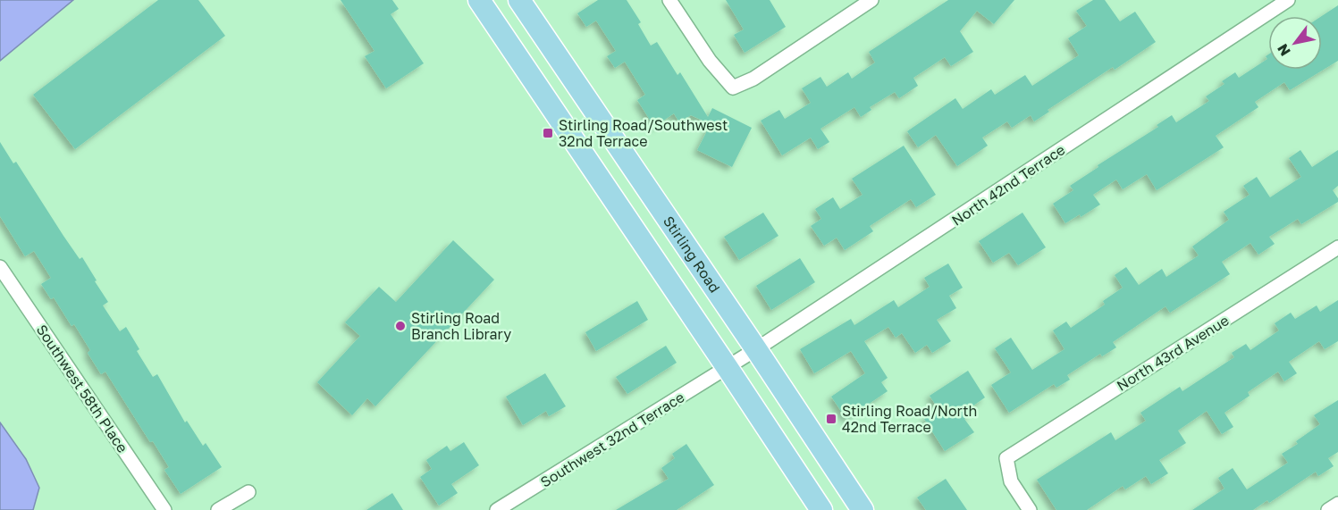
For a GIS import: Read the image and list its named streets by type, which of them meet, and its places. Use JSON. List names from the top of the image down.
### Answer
{
  "streets": {
    "main road": ["Stirling Road"],
    "street": [
      "North 42nd Terrace",
      "North 43rd Avenue",
      "Southwest 58th Place",
      "Southwest 32nd Terrace"
    ]
  },
  "crossings": [
    ["North 42nd Terrace", "Stirling Road"],
    ["North 42nd Terrace", "Southwest 32nd Terrace"]
  ],
  "places": {
    "transit": ["Stirling Road/Southwest 32nd Terrace", "Stirling Road/North 42nd Terrace"],
    "other": ["Stirling Road Branch Library"]
  },
  "north": "bottom left"
}
